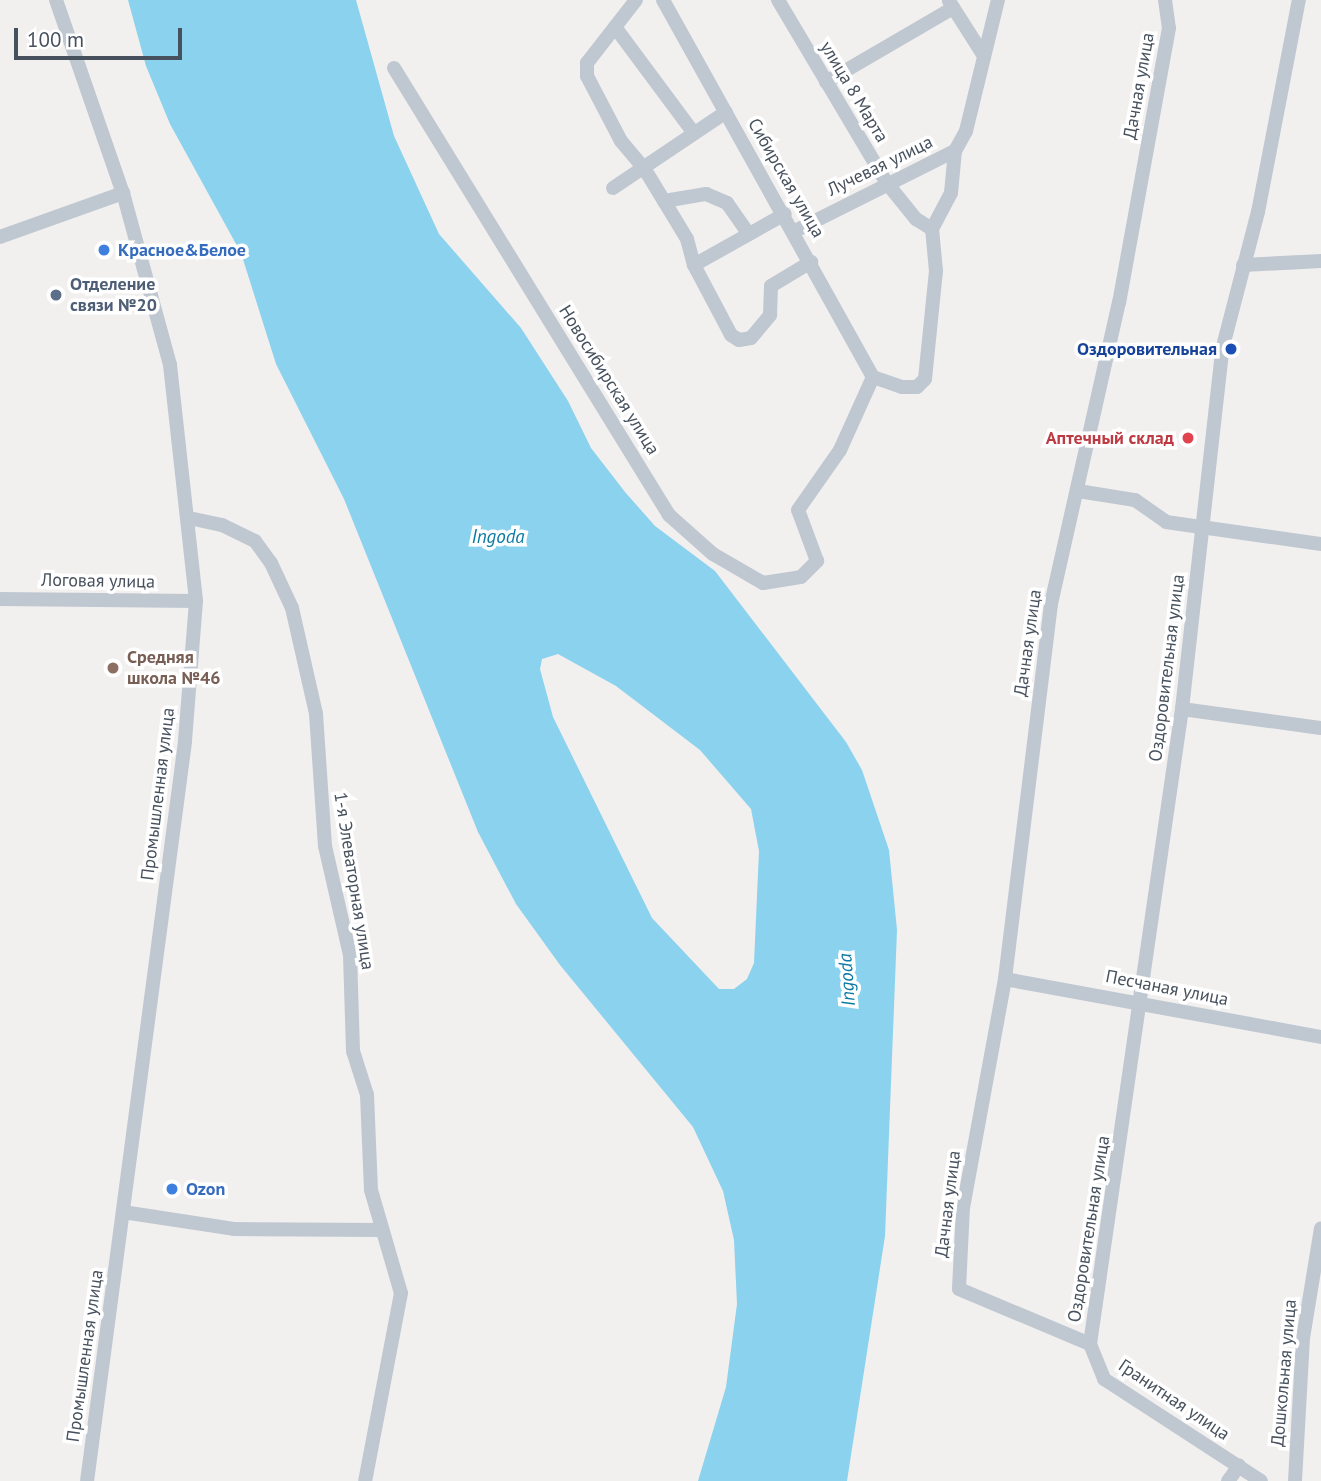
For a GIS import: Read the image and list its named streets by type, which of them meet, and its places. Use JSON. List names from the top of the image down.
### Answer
{
  "streets": {
    "street": [
      "Дачная улица",
      "улица 8 Марта",
      "Лучевая улица",
      "Сибирская улица",
      "Новосибирская улица",
      "Логовая улица",
      "Оздоровительная улица",
      "Промышленная улица",
      "1-я Элеваторная улица",
      "Песчаная улица",
      "Дошкольная улица",
      "Гранитная улица"
    ]
  },
  "crossings": [
    ["Дачная улица", "Оздоровительная улица"],
    ["Дачная улица", "Песчаная улица"],
    ["Дачная улица", "Гранитная улица"],
    ["улица 8 Марта", "Лучевая улица"],
    ["Лучевая улица", "Сибирская улица"],
    ["Сибирская улица", "Новосибирская улица"],
    ["Логовая улица", "Промышленная улица"],
    ["Оздоровительная улица", "Песчаная улица"],
    ["Оздоровительная улица", "Гранитная улица"],
    ["Промышленная улица", "1-я Элеваторная улица"]
  ],
  "water": ["Ingoda"],
  "places": [
    "Красное&Белое",
    "Отделение связи №20",
    "Оздоровительная",
    "Аптечный склад",
    "Средняя школа №46",
    "Ozon"
  ],
  "scale_bar": "100 m"
}
